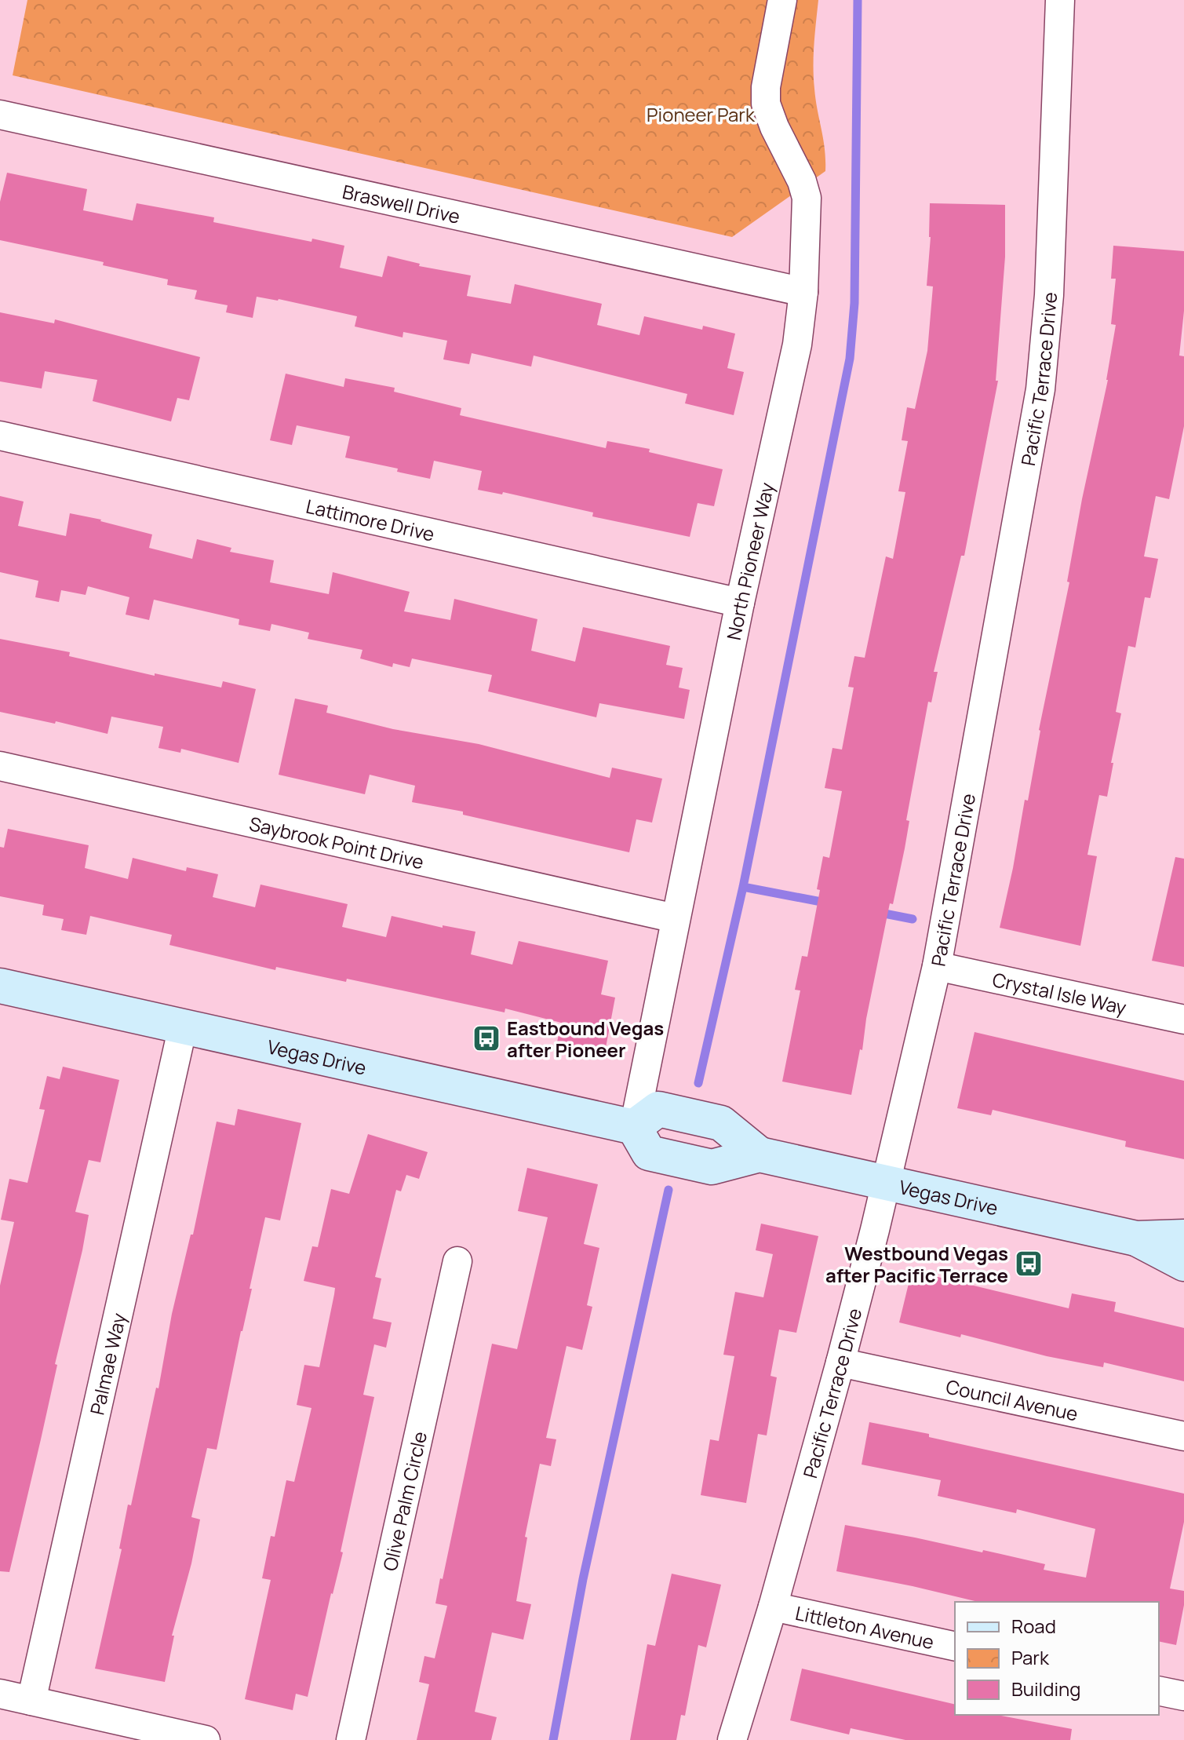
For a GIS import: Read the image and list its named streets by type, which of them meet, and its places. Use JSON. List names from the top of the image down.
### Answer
{
  "streets": {
    "main road": ["Vegas Drive"],
    "street": [
      "Braswell Drive",
      "Pacific Terrace Drive",
      "Lattimore Drive",
      "North Pioneer Way",
      "Saybrook Point Drive",
      "Crystal Isle Way",
      "Palmae Way",
      "Council Avenue",
      "Olive Palm Circle",
      "Littleton Avenue"
    ]
  },
  "crossings": [
    ["Braswell Drive", "North Pioneer Way"],
    ["Pacific Terrace Drive", "Crystal Isle Way"],
    ["Pacific Terrace Drive", "Vegas Drive"],
    ["Pacific Terrace Drive", "Council Avenue"],
    ["Pacific Terrace Drive", "Littleton Avenue"],
    ["Lattimore Drive", "North Pioneer Way"],
    ["North Pioneer Way", "Saybrook Point Drive"],
    ["North Pioneer Way", "Vegas Drive"],
    ["Vegas Drive", "Palmae Way"]
  ],
  "parks": ["Pioneer Park"],
  "places": {
    "bus stop": ["Eastbound Vegas after Pioneer", "Westbound Vegas after Pacific Terrace"]
  },
  "legend": ["Road", "Park", "Building"]
}
